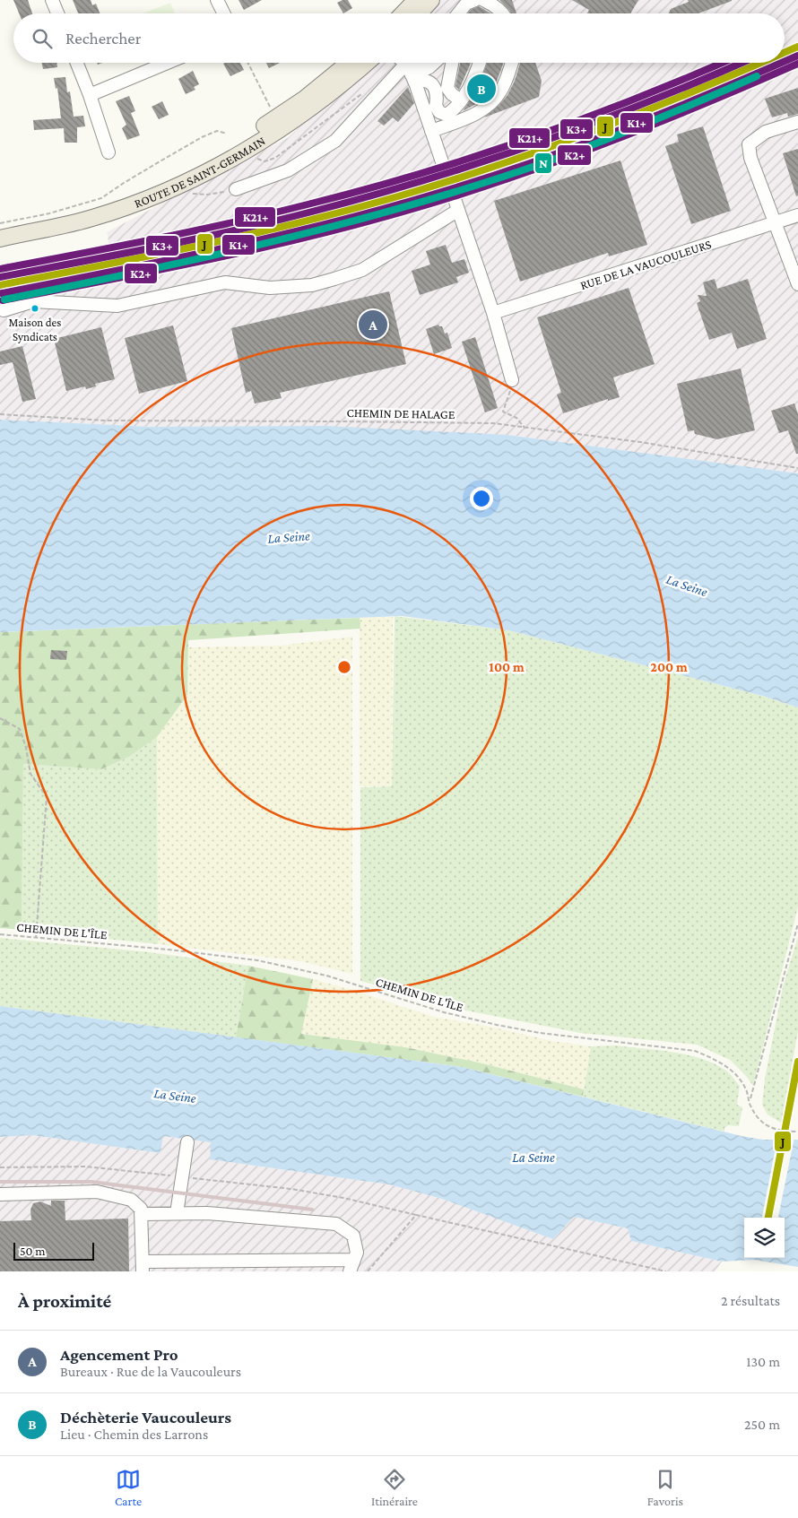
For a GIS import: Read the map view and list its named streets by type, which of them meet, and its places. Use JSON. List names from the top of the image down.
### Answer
{
  "streets": {
    "main road": ["ROUTE DE SAINT-GERMAIN"],
    "street": ["RUE DE LA VAUCOULEURS"],
    "path": ["CHEMIN DE HALAGE", "CHEMIN DE L'ÎLE"]
  },
  "water": ["La Seine"],
  "places": ["Maison des Syndicats"],
  "lines": [
    "transit line J",
    "transit line K1+",
    "transit line K3+",
    "transit line K21+",
    "transit line K2+",
    "transit line N"
  ],
  "scale_bar": "50 m",
  "page": {
    "search": "Rechercher",
    "pins": ["B", "A"],
    "scale": "50 m",
    "heading": ["À proximité", "2 résultats"],
    "list": [
      {
        "mark": "A",
        "name": "Agencement Pro",
        "note": "Bureaux · Rue de la Vaucouleurs",
        "value": "130 m"
      },
      {
        "mark": "B",
        "name": "Déchèterie Vaucouleurs",
        "note": "Lieu · Chemin des Larrons",
        "value": "250 m"
      }
    ],
    "nav": ["Carte", "Itinéraire", "Favoris"]
  },
  "rings": ["100 m", "200 m"]
}
